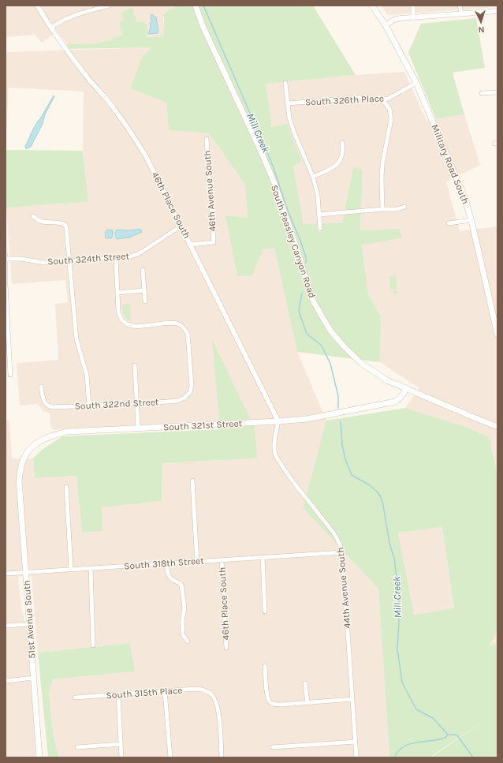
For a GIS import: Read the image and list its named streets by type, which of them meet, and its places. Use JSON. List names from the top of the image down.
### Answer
{
  "streets": {
    "main road": [
      "Military Road South",
      "South Peasley Canyon Road",
      "South 321st Street",
      "51st Avenue South"
    ],
    "street": [
      "South 326th Place",
      "46th Avenue South",
      "46th Place South",
      "South 324th Street",
      "South 322nd Street",
      "South 318th Street",
      "44th Avenue South",
      "South 315th Place"
    ]
  },
  "crossings": [
    ["South 326th Place", "Military Road South"],
    ["46th Avenue South", "46th Place South"],
    ["46th Place South", "South 324th Street"],
    ["46th Place South", "South 321st Street"],
    ["46th Place South", "South 318th Street"],
    ["46th Place South", "44th Avenue South"],
    ["South Peasley Canyon Road", "South 321st Street"],
    ["South 321st Street", "44th Avenue South"],
    ["South 321st Street", "51st Avenue South"],
    ["South 318th Street", "44th Avenue South"],
    ["South 318th Street", "51st Avenue South"]
  ],
  "water": ["Mill Creek"],
  "north": "bottom"
}
